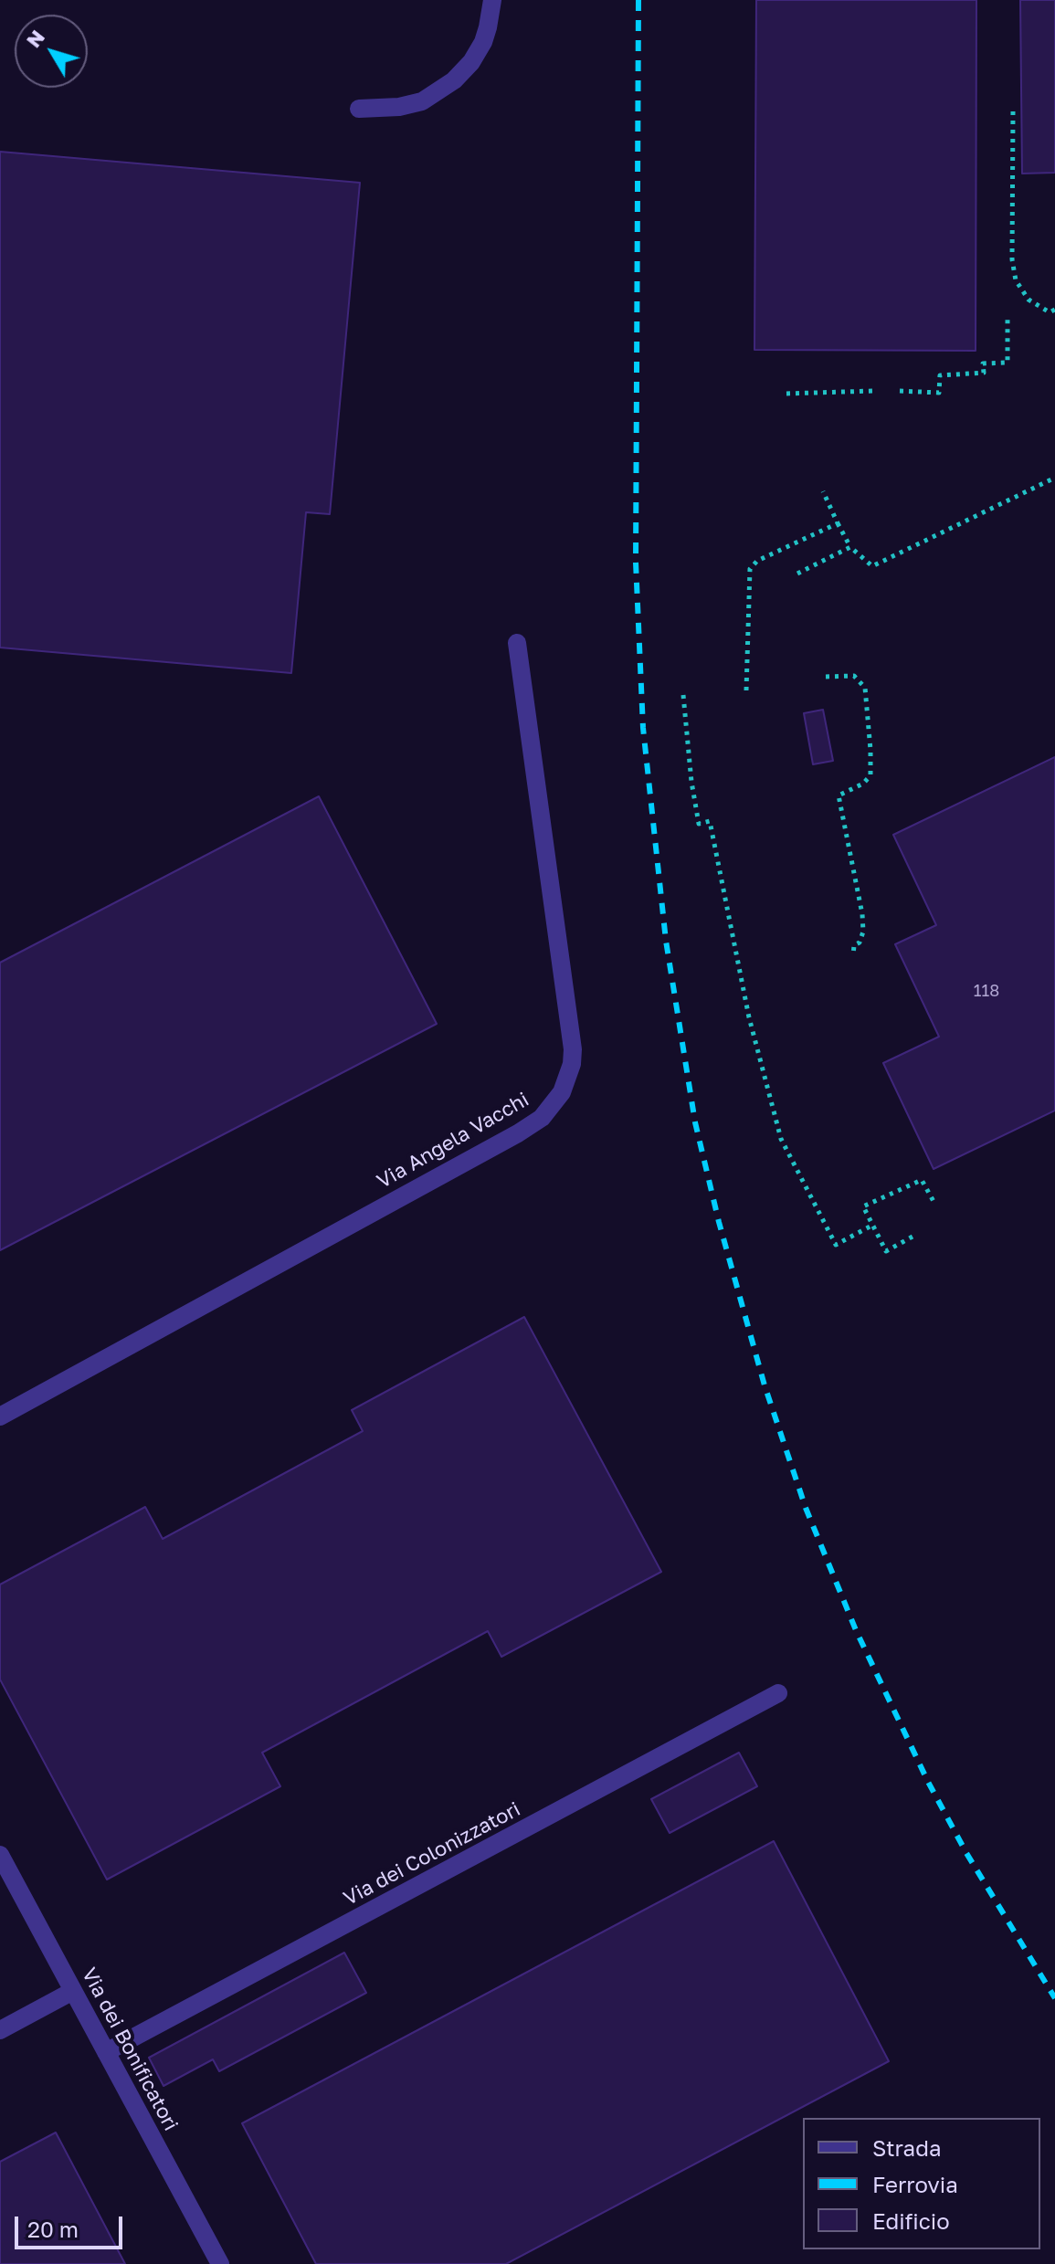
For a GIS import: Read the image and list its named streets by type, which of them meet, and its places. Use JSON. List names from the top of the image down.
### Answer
{
  "streets": {
    "street": ["Via Angela Vacchi", "Via dei Colonizzatori", "Via dei Bonificatori"]
  },
  "crossings": [
    ["Via dei Colonizzatori", "Via dei Bonificatori"]
  ],
  "house_numbers": ["118"],
  "legend": ["Strada", "Ferrovia", "Edificio"],
  "scale_bar": "20 m",
  "north": "top left"
}
